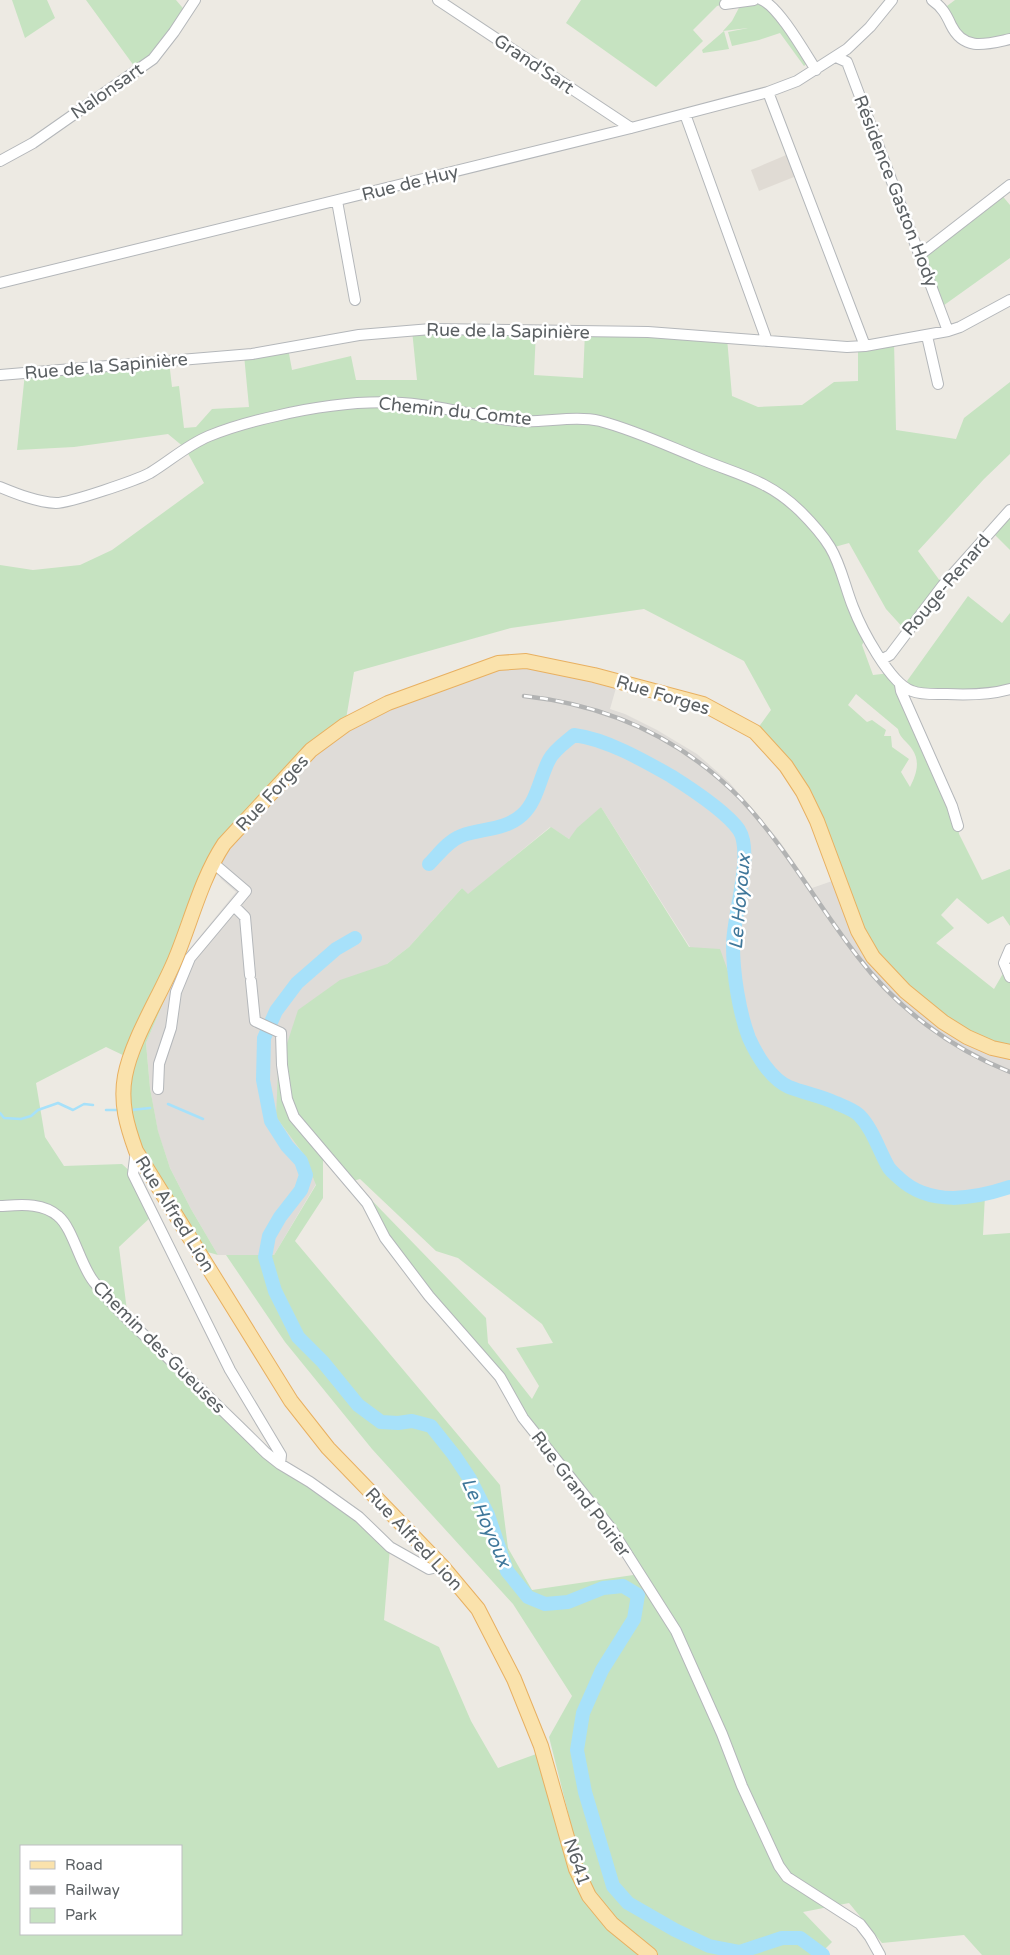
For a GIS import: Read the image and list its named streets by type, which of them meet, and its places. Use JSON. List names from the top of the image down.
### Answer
{
  "streets": {
    "main road": ["Rue Forges", "Rue Alfred Lion", "N641"],
    "street": [
      "Grand'Sart",
      "Nalonsart",
      "Rue de Huy",
      "Résidence Gaston Hody",
      "Rue de la Sapinière",
      "Chemin du Comte",
      "Rouge-Renard",
      "Chemin des Gueuses",
      "Rue Grand Poirier"
    ]
  },
  "crossings": [
    ["Grand'Sart", "Rue de Huy"],
    ["Rue de Huy", "Résidence Gaston Hody"],
    ["Résidence Gaston Hody", "Rue de la Sapinière"],
    ["Chemin du Comte", "Rouge-Renard"],
    ["Rue Forges", "Rue Alfred Lion"],
    ["Rue Alfred Lion", "Chemin des Gueuses"],
    ["Rue Alfred Lion", "N641"]
  ],
  "water": ["Le Hoyoux"],
  "legend": ["Road", "Railway", "Park"]
}
